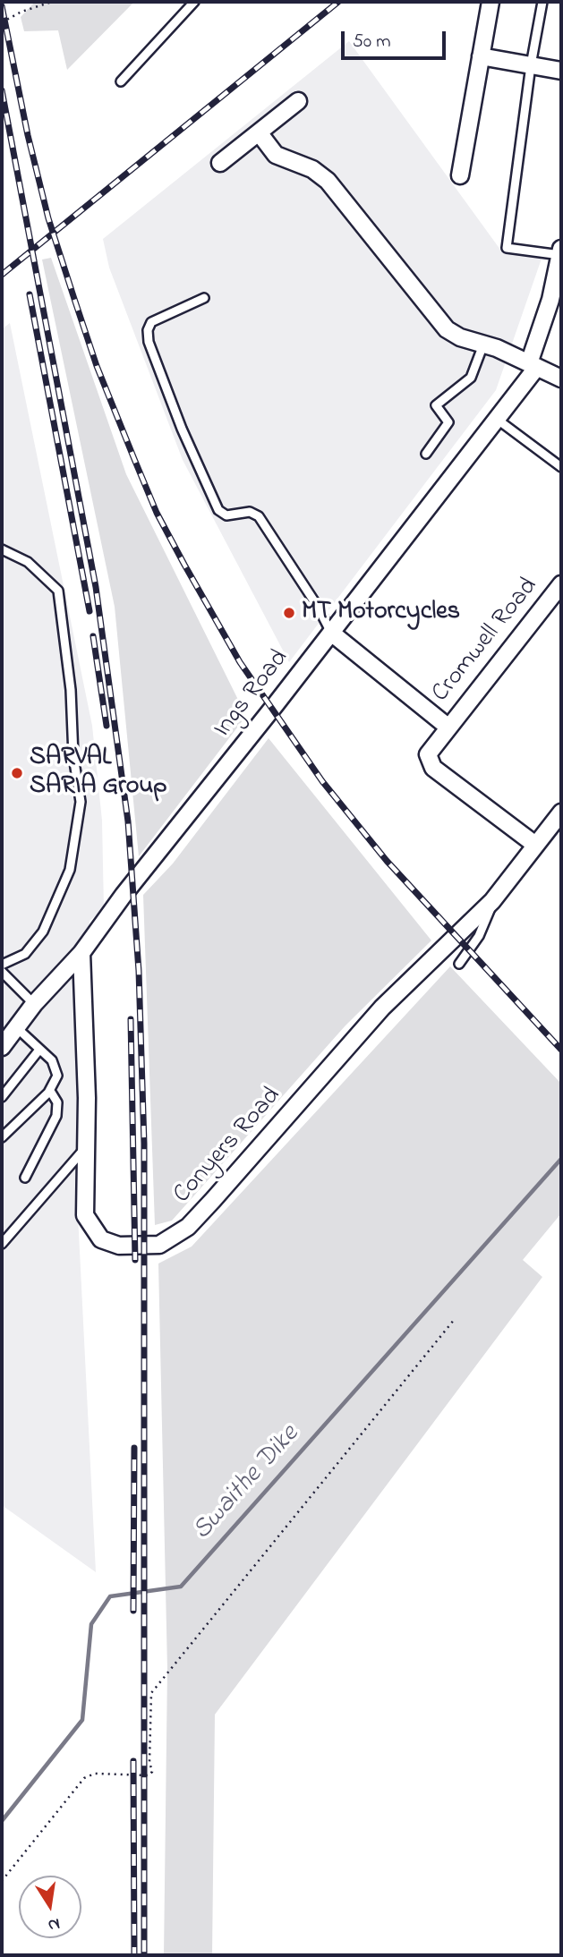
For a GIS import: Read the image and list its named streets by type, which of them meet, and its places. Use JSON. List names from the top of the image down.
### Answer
{
  "streets": {
    "street": ["Cromwell Road", "Ings Road", "Conyers Road"]
  },
  "crossings": [
    ["Cromwell Road", "Conyers Road"],
    ["Ings Road", "Conyers Road"]
  ],
  "water": ["Swaithe Dike"],
  "places": ["MT Motorcycles", "SARVAL SARIA Group"],
  "scale_bar": "50 m",
  "north": "bottom"
}
